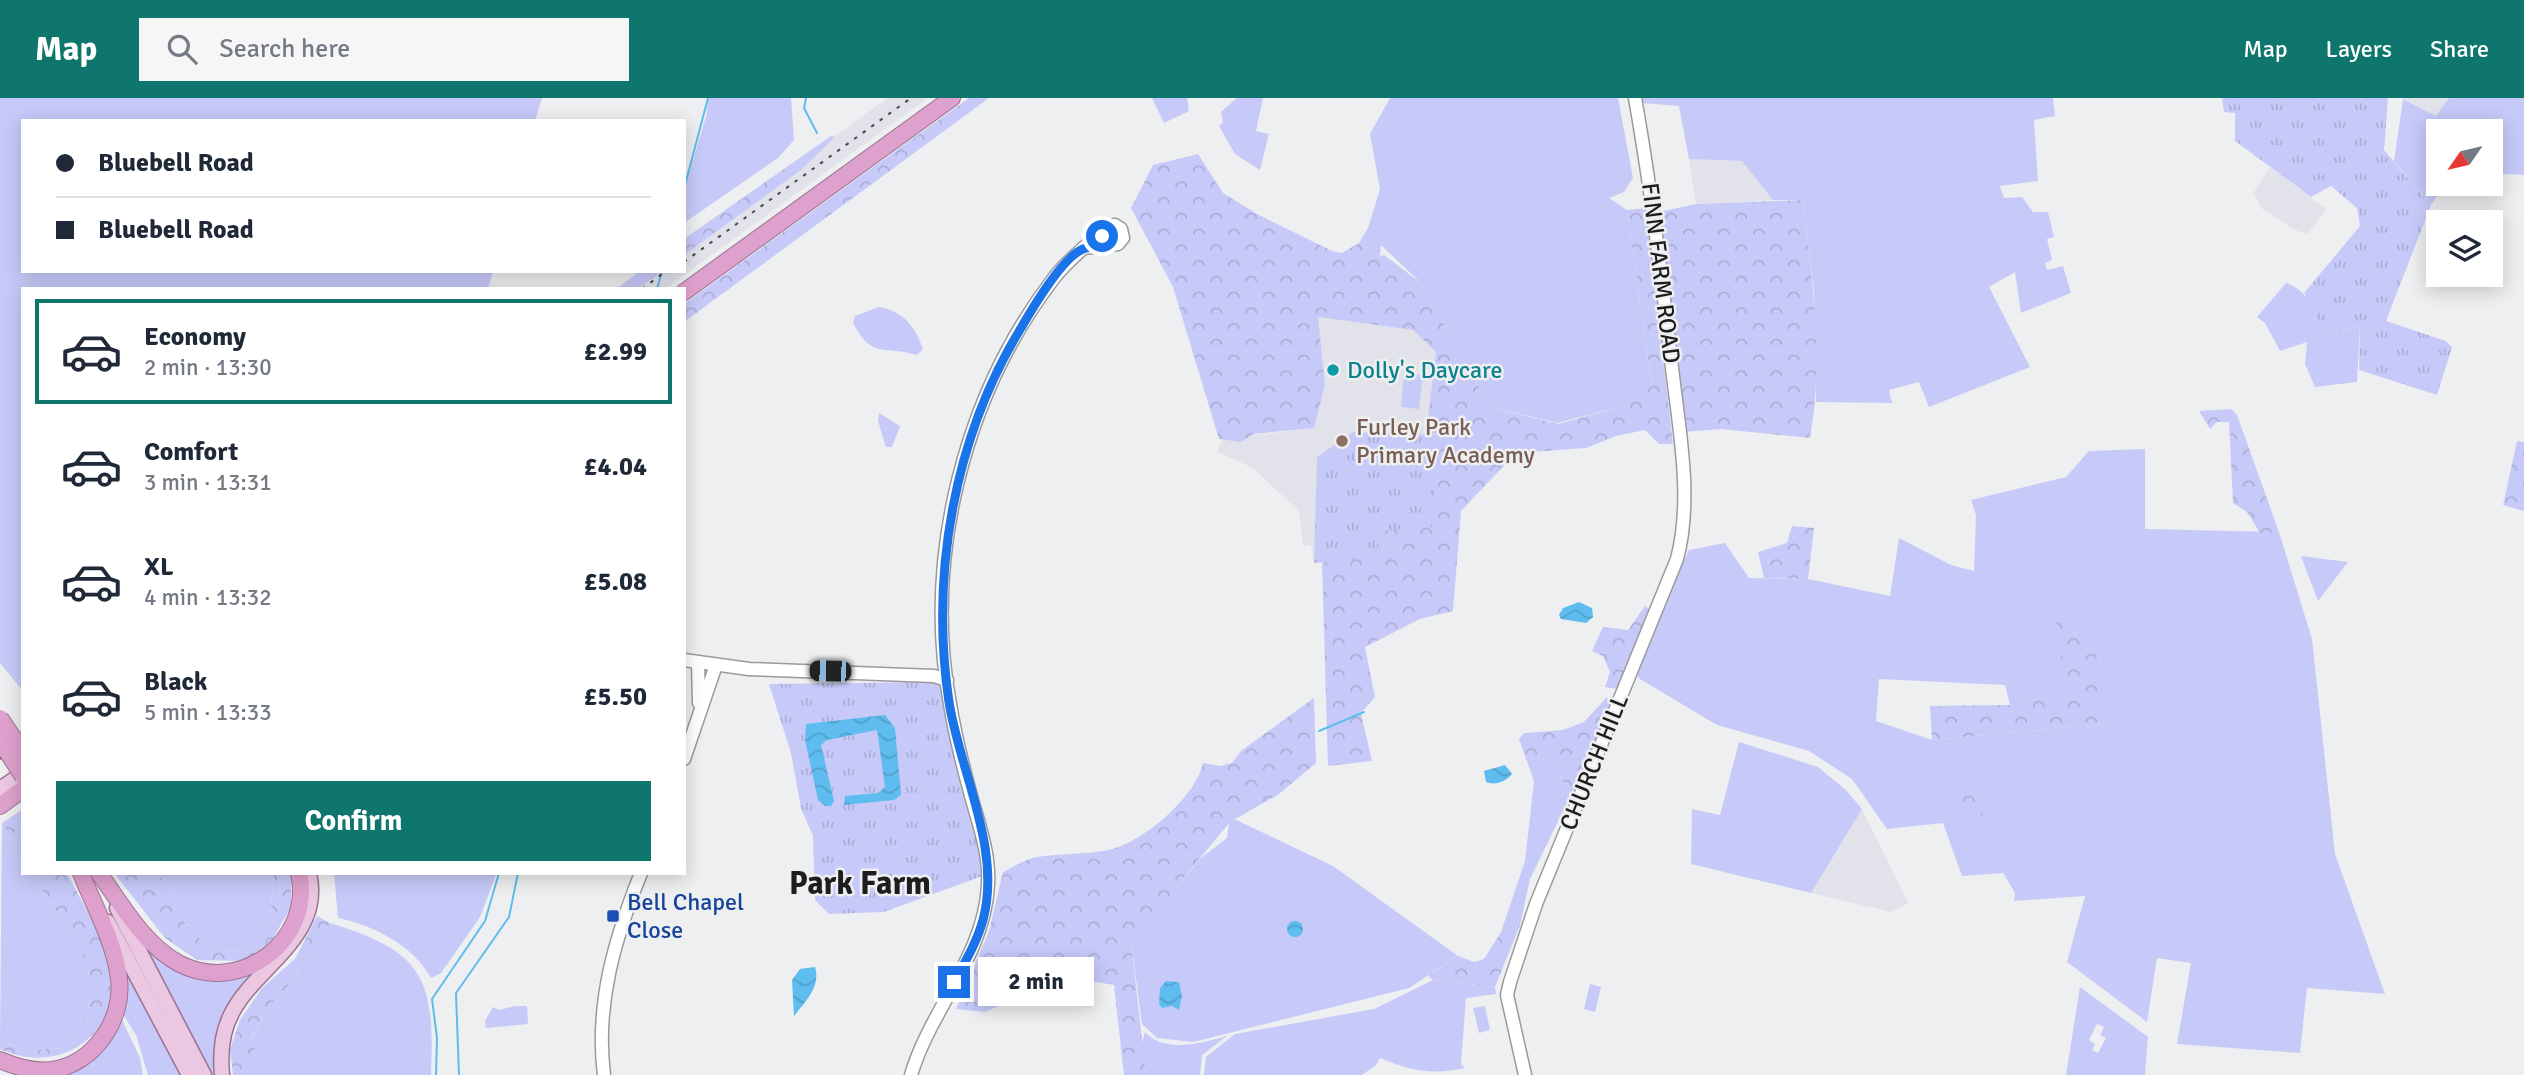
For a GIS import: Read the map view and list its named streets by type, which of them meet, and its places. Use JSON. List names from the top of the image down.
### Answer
{
  "streets": {
    "street": ["FINN FARM ROAD", "CHURCH HILL"]
  },
  "crossings": [
    ["FINN FARM ROAD", "CHURCH HILL"]
  ],
  "districts": ["Park Farm"],
  "places": {
    "other": ["Dolly's Daycare", "Furley Park Primary Academy"],
    "transit": ["Bell Chapel Close"]
  },
  "north": "bottom left",
  "page": {
    "header": "Map",
    "search": "Search here",
    "nav": ["Map", "Layers", "Share"],
    "banner": ["Bluebell Road", "Bluebell Road"],
    "list": [
      {
        "name": "Economy",
        "note": "2 min · 13:30",
        "value": "£2.99"
      },
      {
        "name": "Comfort",
        "note": "3 min · 13:31",
        "value": "£4.04"
      },
      {
        "name": "XL",
        "note": "4 min · 13:32",
        "value": "£5.08"
      },
      {
        "name": "Black",
        "note": "5 min · 13:33",
        "value": "£5.50"
      }
    ],
    "buttons": "Confirm",
    "bubble": "2 min"
  }
}
